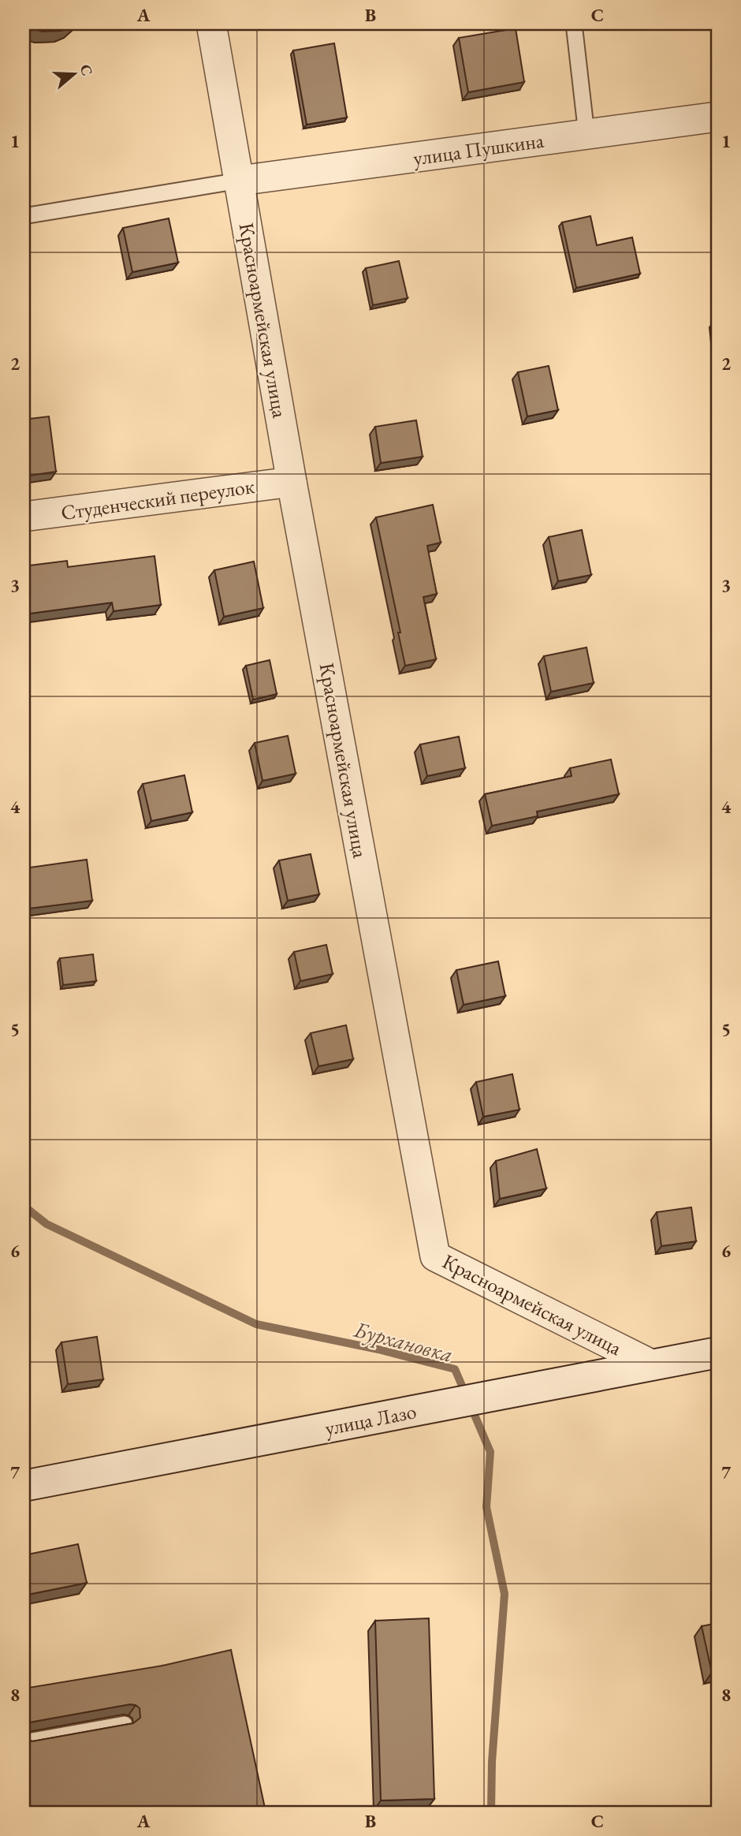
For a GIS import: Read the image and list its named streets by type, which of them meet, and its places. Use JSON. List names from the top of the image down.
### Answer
{
  "streets": {
    "main road": ["улица Лазо"],
    "street": ["улица Пушкина", "Красноармейская улица", "Студенческий переулок"]
  },
  "crossings": [
    ["улица Пушкина", "Красноармейская улица"],
    ["Красноармейская улица", "Студенческий переулок"],
    ["Красноармейская улица", "улица Лазо"]
  ],
  "water": ["Бурхановка"],
  "north": "right",
  "grid": {
    "columns": ["A", "B", "C"],
    "rows": [
      "1",
      "2",
      "3",
      "4",
      "5",
      "6",
      "7",
      "8"
    ]
  }
}
